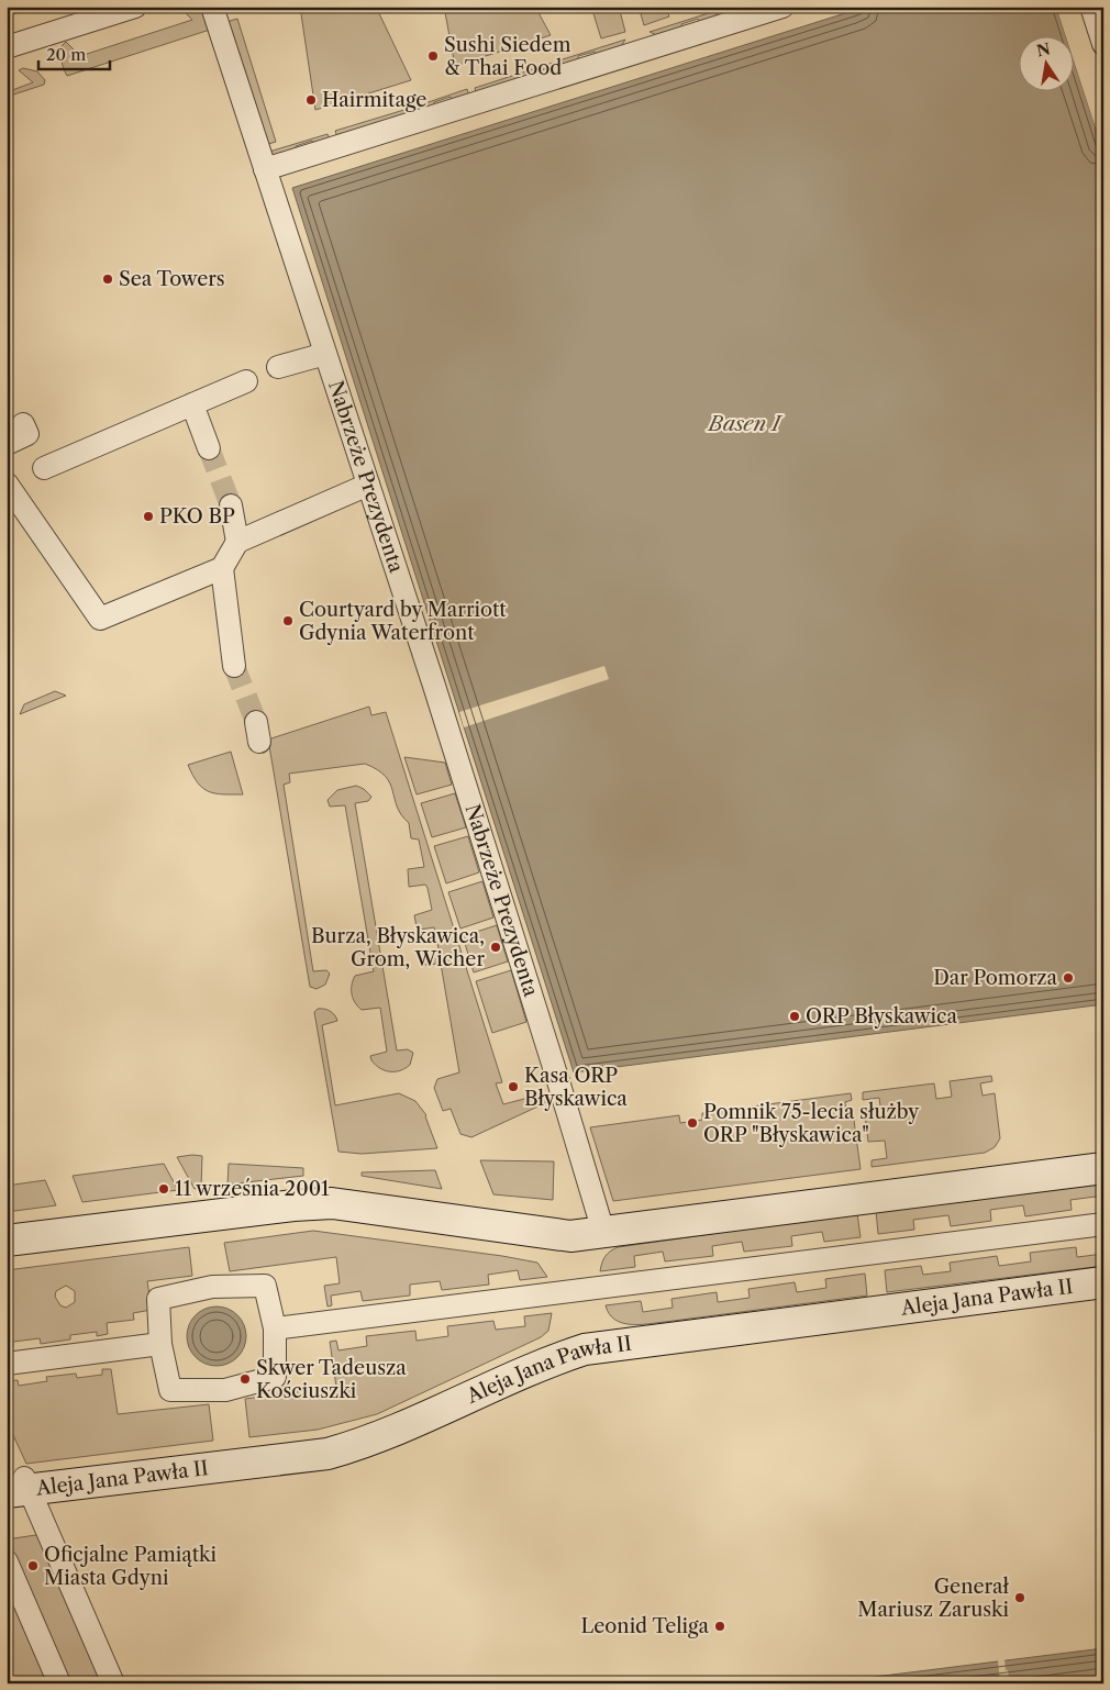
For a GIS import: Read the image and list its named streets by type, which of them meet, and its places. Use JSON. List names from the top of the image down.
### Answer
{
  "streets": {
    "street": ["Nabrzeże Prezydenta", "Aleja Jana Pawła II"]
  },
  "water": ["Basen I"],
  "places": [
    "Sushi Siedem & Thai Food",
    "Hairmitage",
    "Sea Towers",
    "PKO BP",
    "Courtyard by Marriott Gdynia Waterfront",
    "Burza, Błyskawica, Grom, Wicher",
    "Dar Pomorza",
    "ORP Błyskawica",
    "Kasa ORP Błyskawica",
    "Pomnik 75-lecia służby ORP \"Błyskawica\"",
    "11 września 2001",
    "Skwer Tadeusza Kościuszki",
    "Oficjalne Pamiątki Miasta Gdyni",
    "Generał Mariusz Zaruski",
    "Leonid Teliga"
  ],
  "scale_bar": "20 m",
  "north": "top"
}
